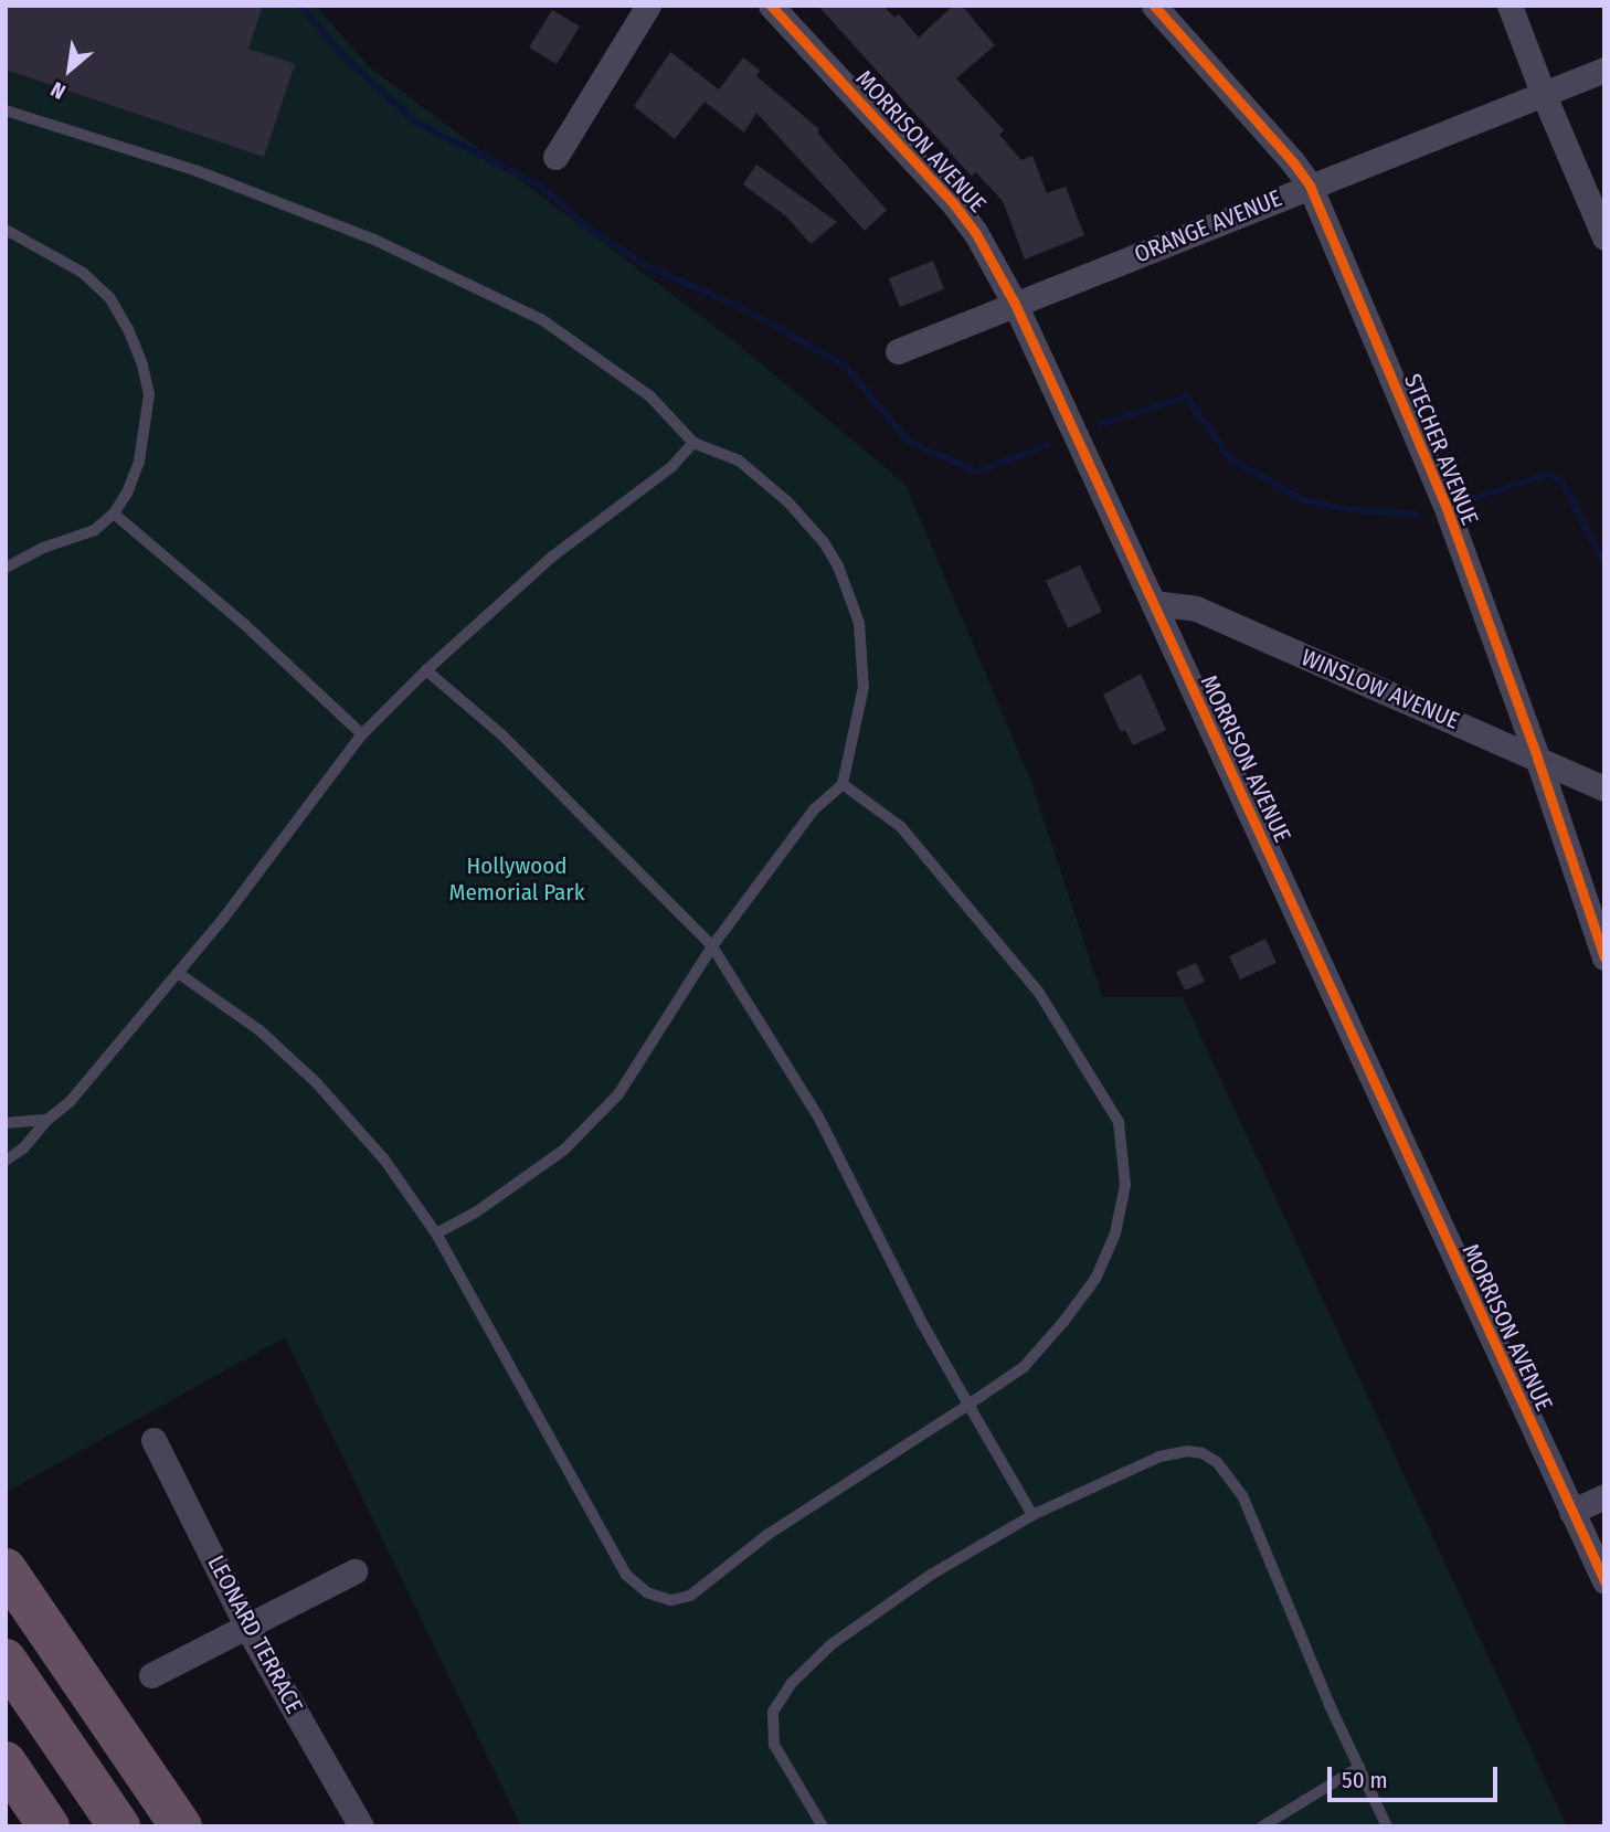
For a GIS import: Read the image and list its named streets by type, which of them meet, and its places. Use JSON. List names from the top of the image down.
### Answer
{
  "streets": {
    "street": [
      "MORRISON AVENUE",
      "ORANGE AVENUE",
      "STECHER AVENUE",
      "WINSLOW AVENUE",
      "LEONARD TERRACE"
    ]
  },
  "crossings": [
    ["MORRISON AVENUE", "ORANGE AVENUE"],
    ["MORRISON AVENUE", "WINSLOW AVENUE"],
    ["ORANGE AVENUE", "STECHER AVENUE"],
    ["STECHER AVENUE", "WINSLOW AVENUE"]
  ],
  "parks": ["Hollywood Memorial Park"],
  "scale_bar": "50 m",
  "north": "bottom left"
}
